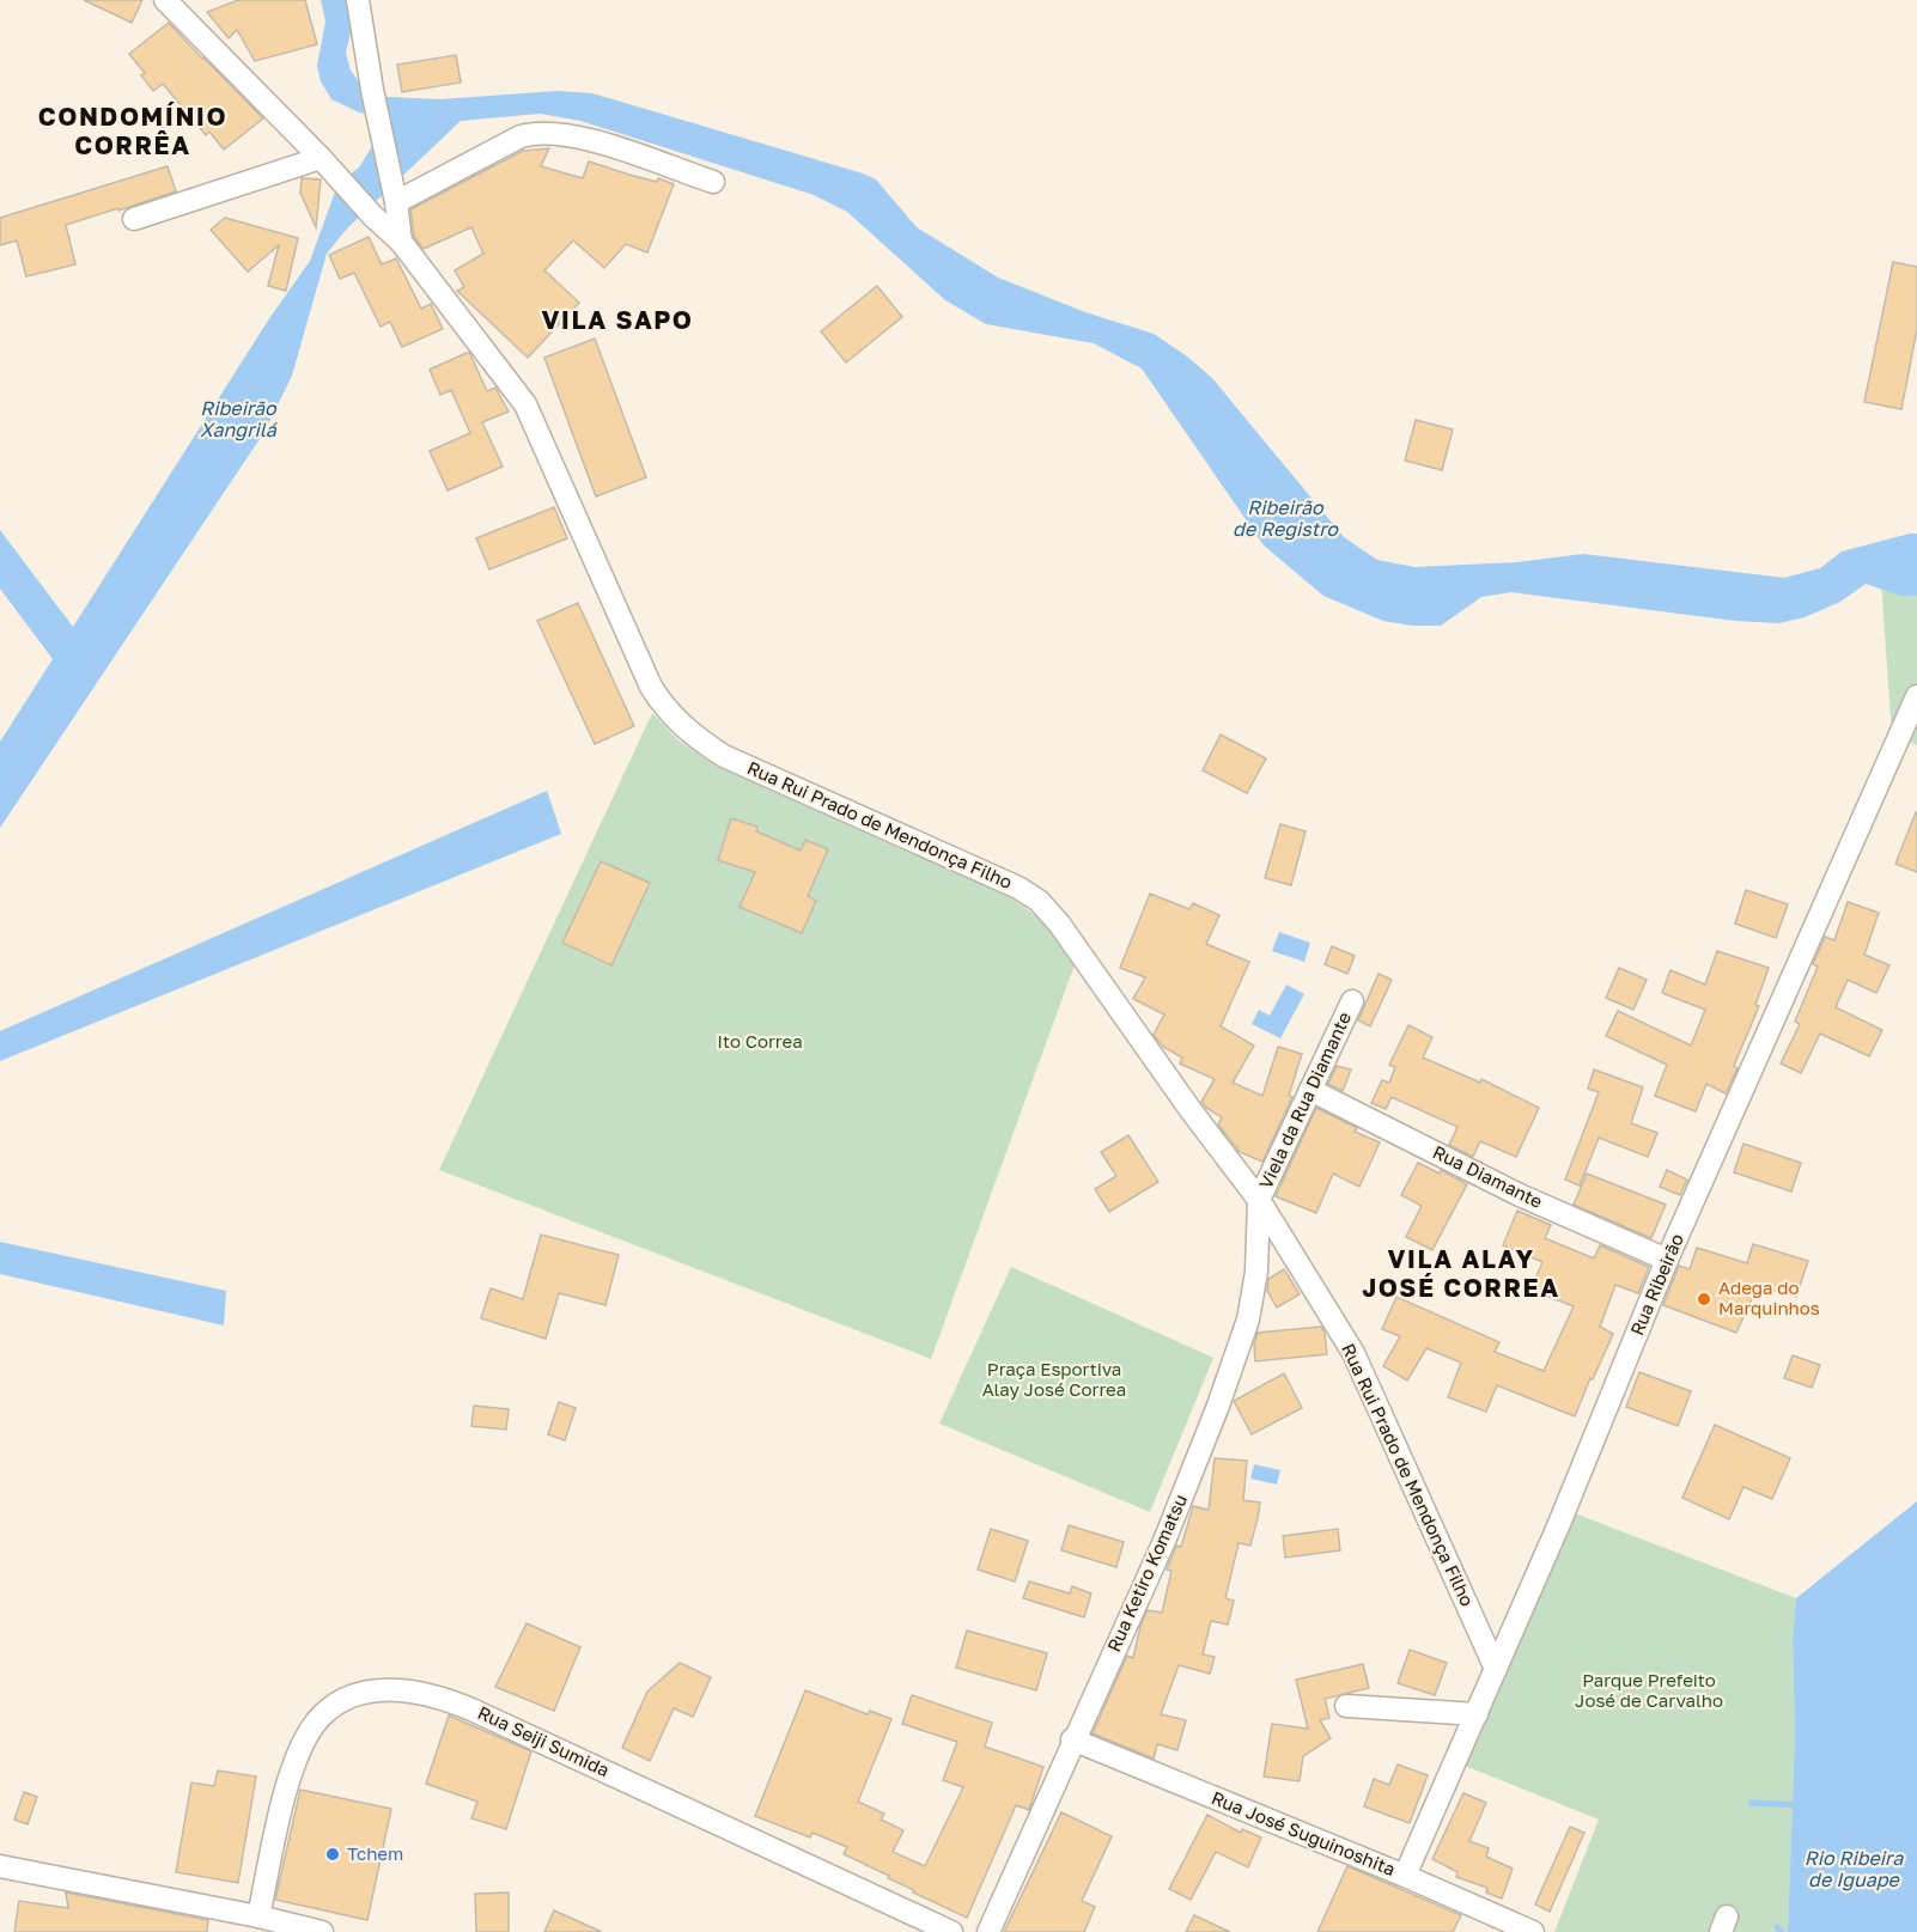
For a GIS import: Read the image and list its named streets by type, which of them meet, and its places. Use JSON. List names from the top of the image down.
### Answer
{
  "streets": {
    "street": [
      "Rua Rui Prado de Mendonça Filho",
      "Viela da Rua Diamante",
      "Rua Diamante",
      "Rua Ribeirão",
      "Rua Ketiro Komatsu",
      "Rua Seiji Sumida",
      "Rua José Suguinoshita"
    ]
  },
  "crossings": [
    ["Rua Rui Prado de Mendonça Filho", "Viela da Rua Diamante"],
    ["Rua Rui Prado de Mendonça Filho", "Rua Ribeirão"],
    ["Rua Rui Prado de Mendonça Filho", "Rua Ketiro Komatsu"],
    ["Viela da Rua Diamante", "Rua Diamante"],
    ["Viela da Rua Diamante", "Rua Ketiro Komatsu"],
    ["Rua Diamante", "Rua Ribeirão"],
    ["Rua Ribeirão", "Rua José Suguinoshita"],
    ["Rua Ketiro Komatsu", "Rua José Suguinoshita"]
  ],
  "districts": ["CONDOMÍNIO CORRÊA", "VILA SAPO", "VILA ALAY JOSÉ CORREA"],
  "water": ["Ribeirão Xangrilá", "Ribeirão de Registro", "Rio Ribeira de Iguape"],
  "parks": ["Ito Correa", "Praça Esportiva Alay José Correa", "Parque Prefeito José de Carvalho"],
  "places": ["Adega do Marquinhos", "Tchem"]
}
